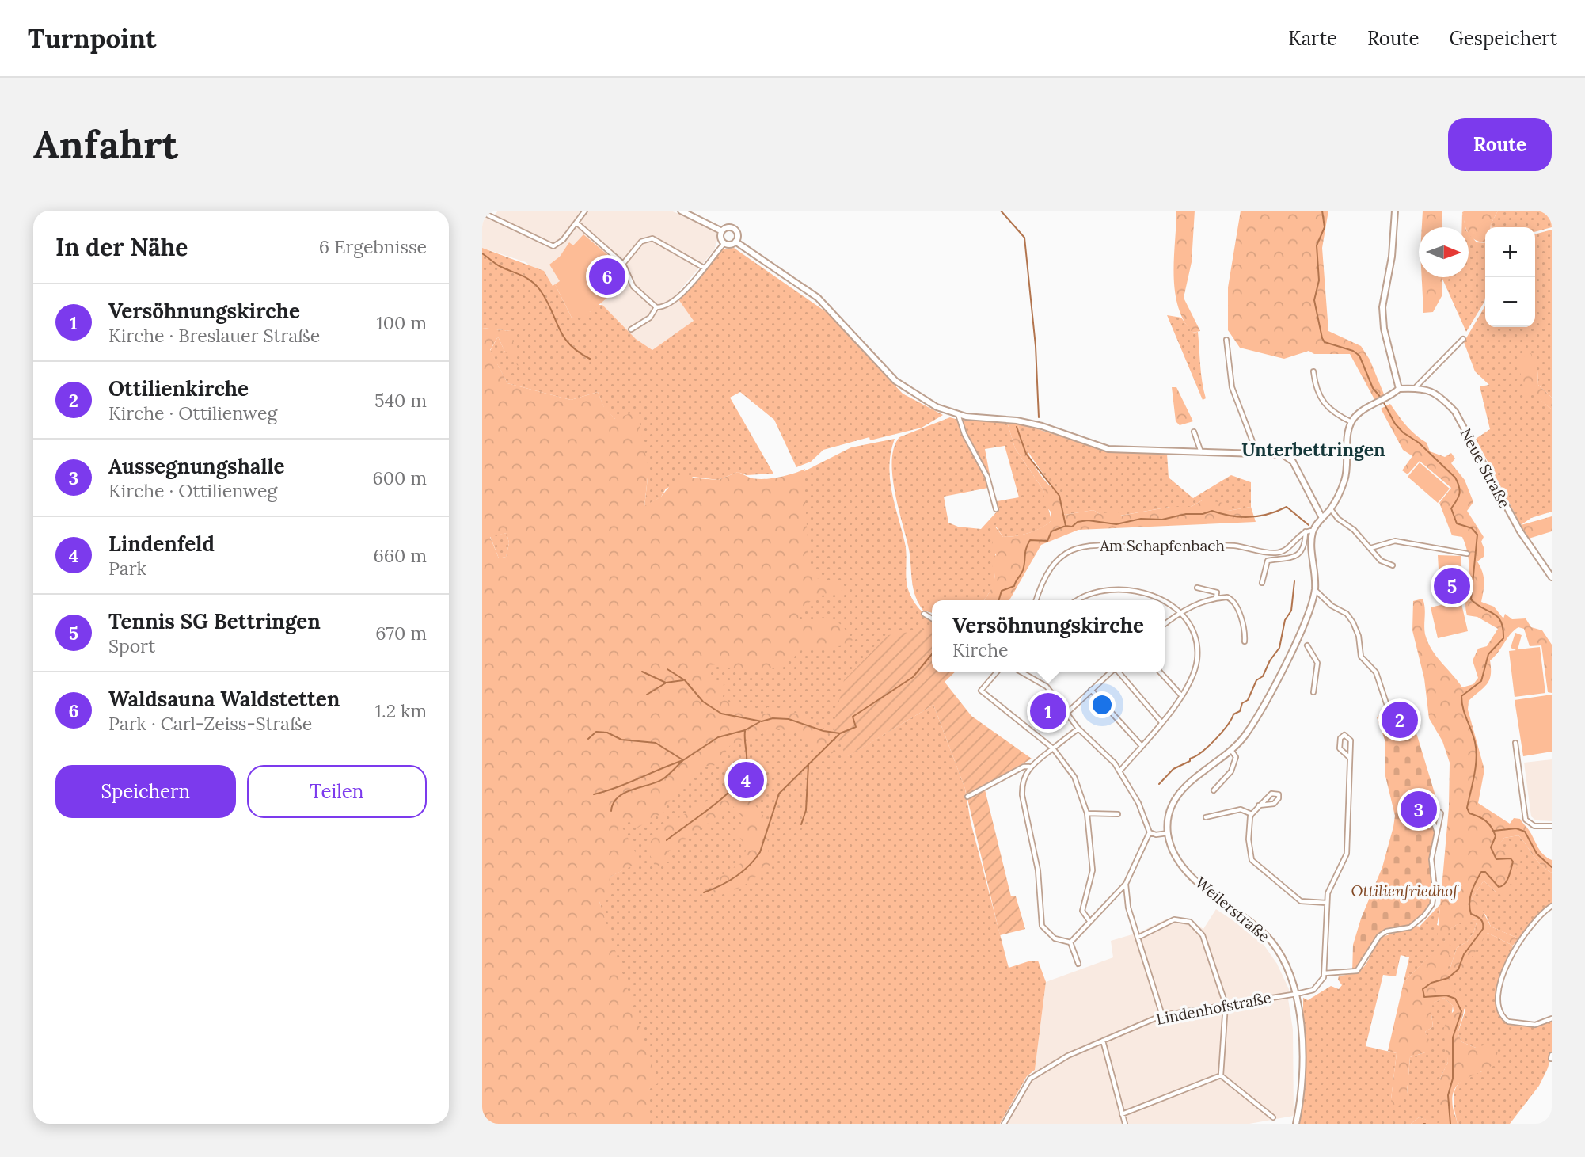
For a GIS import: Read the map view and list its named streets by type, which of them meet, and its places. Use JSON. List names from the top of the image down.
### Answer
{
  "streets": {
    "main road": ["Neue Straße", "Weilerstraße"],
    "street": ["Am Schapfenbach", "Lindenhofstraße"]
  },
  "crossings": [
    ["Weilerstraße", "Lindenhofstraße"]
  ],
  "districts": ["Unterbettringen"],
  "parks": ["Ottilienfriedhof"],
  "north": "right",
  "page": {
    "header": "Turnpoint",
    "nav": ["Karte", "Route", "Gespeichert"],
    "buttons": [
      "Route",
      ["Speichern", "Teilen"]
    ],
    "title": "Anfahrt",
    "heading": ["In der Nähe", "6 Ergebnisse"],
    "map_buttons": ["+", "−"],
    "pins": [
      "6",
      "5",
      "1",
      "2",
      "4",
      "3"
    ],
    "list": [
      {
        "mark": "1",
        "name": "Versöhnungskirche",
        "note": "Kirche · Breslauer Straße",
        "value": "100 m"
      },
      {
        "mark": "2",
        "name": "Ottilienkirche",
        "note": "Kirche · Ottilienweg",
        "value": "540 m"
      },
      {
        "mark": "3",
        "name": "Aussegnungshalle",
        "note": "Kirche · Ottilienweg",
        "value": "600 m"
      },
      {
        "mark": "4",
        "name": "Lindenfeld",
        "note": "Park",
        "value": "660 m"
      },
      {
        "mark": "5",
        "name": "Tennis SG Bettringen",
        "note": "Sport",
        "value": "670 m"
      },
      {
        "mark": "6",
        "name": "Waldsauna Waldstetten",
        "note": "Park · Carl-Zeiss-Straße",
        "value": "1.2 km"
      }
    ],
    "popup": ["Versöhnungskirche", "Kirche"]
  }
}
